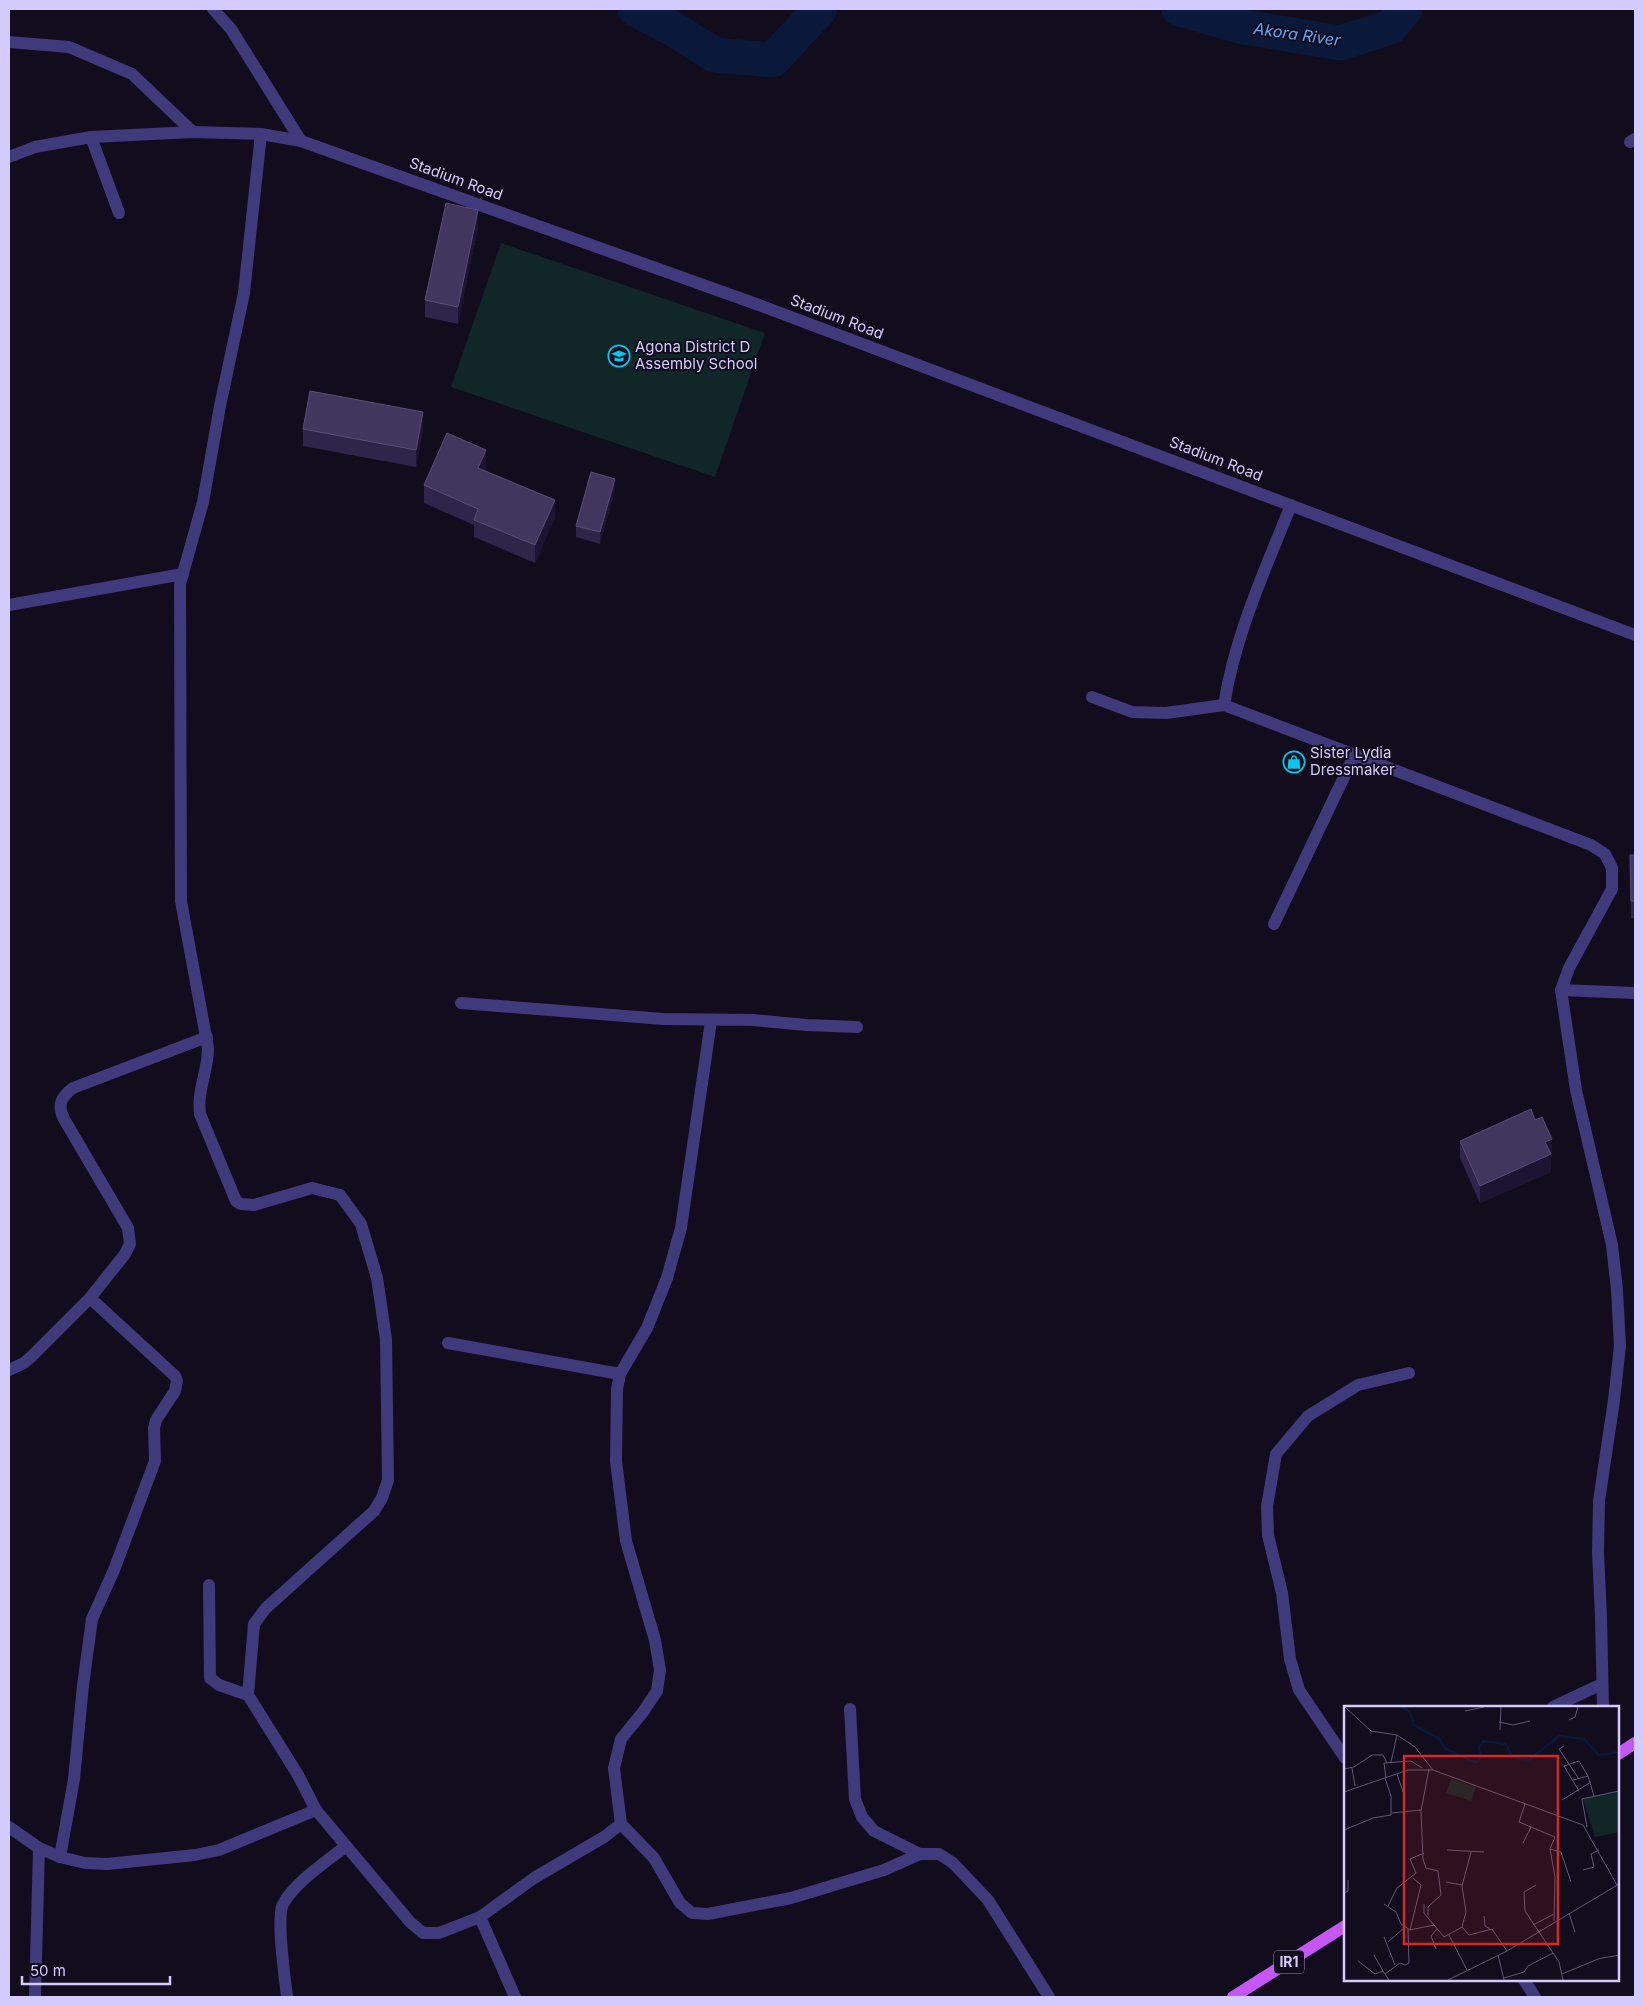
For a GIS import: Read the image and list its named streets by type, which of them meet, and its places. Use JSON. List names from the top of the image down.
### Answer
{
  "streets": {
    "main road": ["IR1"],
    "street": ["Stadium Road"]
  },
  "water": ["Akora River"],
  "places": {
    "school or university": ["Agona District D Assembly School"],
    "shop": ["Sister Lydia Dressmaker"]
  },
  "scale_bar": "50 m"
}
